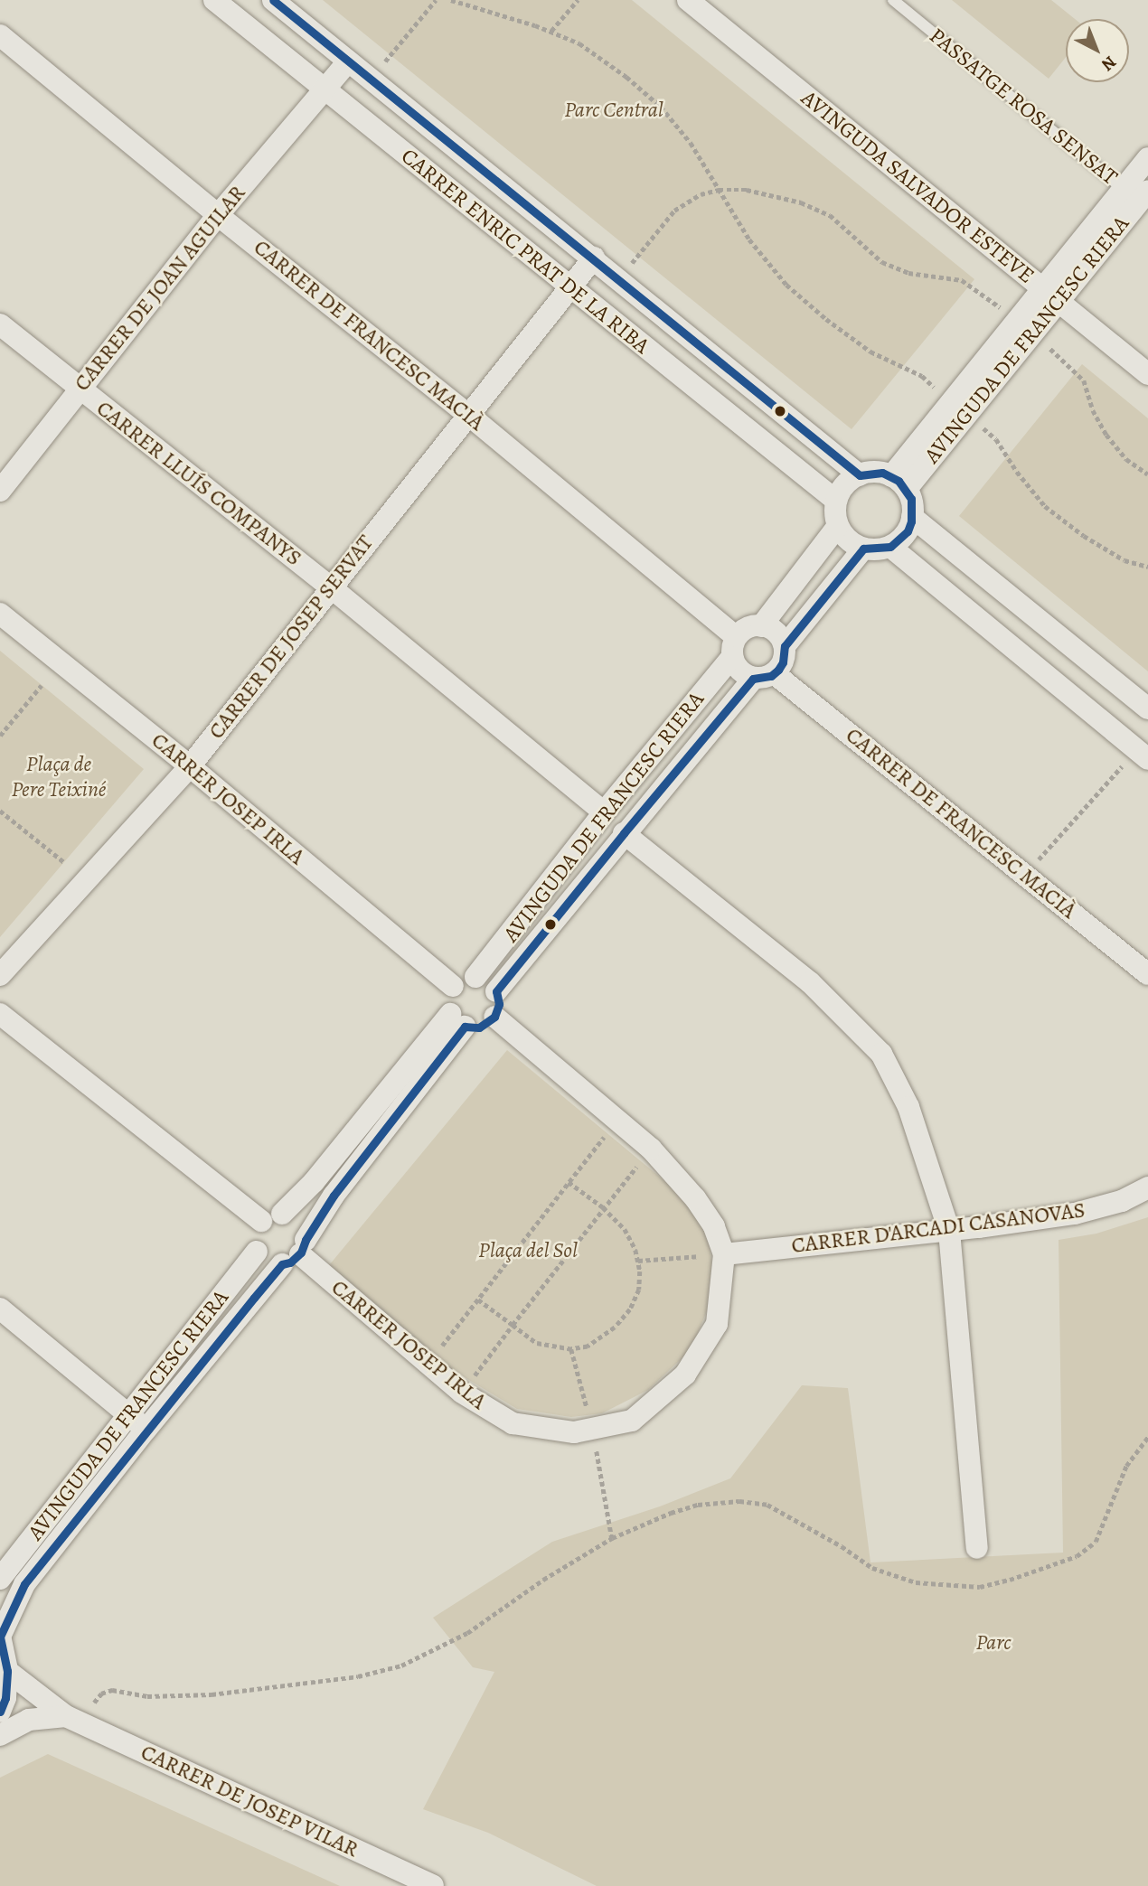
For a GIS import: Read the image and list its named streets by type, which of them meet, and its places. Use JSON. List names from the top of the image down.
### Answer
{
  "streets": {
    "street": [
      "AVINGUDA SALVADOR ESTEVE",
      "CARRER ENRIC PRAT DE LA RIBA",
      "CARRER DE JOAN AGUILAR",
      "CARRER DE FRANCESC MACIÀ",
      "AVINGUDA DE FRANCESC RIERA",
      "CARRER LLUÍS COMPANYS",
      "CARRER DE JOSEP SERVAT",
      "CARRER JOSEP IRLA",
      "CARRER D'ARCADI CASANOVAS",
      "CARRER DE JOSEP VILAR"
    ],
    "lane": ["PASSATGE ROSA SENSAT"]
  },
  "crossings": [
    ["PASSATGE ROSA SENSAT", "AVINGUDA DE FRANCESC RIERA"],
    ["AVINGUDA SALVADOR ESTEVE", "AVINGUDA DE FRANCESC RIERA"],
    ["CARRER ENRIC PRAT DE LA RIBA", "CARRER DE JOAN AGUILAR"],
    ["CARRER ENRIC PRAT DE LA RIBA", "AVINGUDA DE FRANCESC RIERA"],
    ["CARRER ENRIC PRAT DE LA RIBA", "CARRER DE JOSEP SERVAT"],
    ["CARRER DE JOAN AGUILAR", "CARRER DE FRANCESC MACIÀ"],
    ["CARRER DE JOAN AGUILAR", "CARRER LLUÍS COMPANYS"],
    ["CARRER DE FRANCESC MACIÀ", "AVINGUDA DE FRANCESC RIERA"],
    ["CARRER DE FRANCESC MACIÀ", "CARRER DE JOSEP SERVAT"],
    ["AVINGUDA DE FRANCESC RIERA", "CARRER LLUÍS COMPANYS"],
    ["AVINGUDA DE FRANCESC RIERA", "CARRER JOSEP IRLA"],
    ["CARRER LLUÍS COMPANYS", "CARRER DE JOSEP SERVAT"],
    ["CARRER DE JOSEP SERVAT", "CARRER JOSEP IRLA"],
    ["CARRER JOSEP IRLA", "CARRER D'ARCADI CASANOVAS"]
  ],
  "parks": [
    "Parc Central",
    "Plaça de Pere Teixiné",
    "Plaça del Sol",
    "Parc"
  ],
  "north": "bottom right"
}
